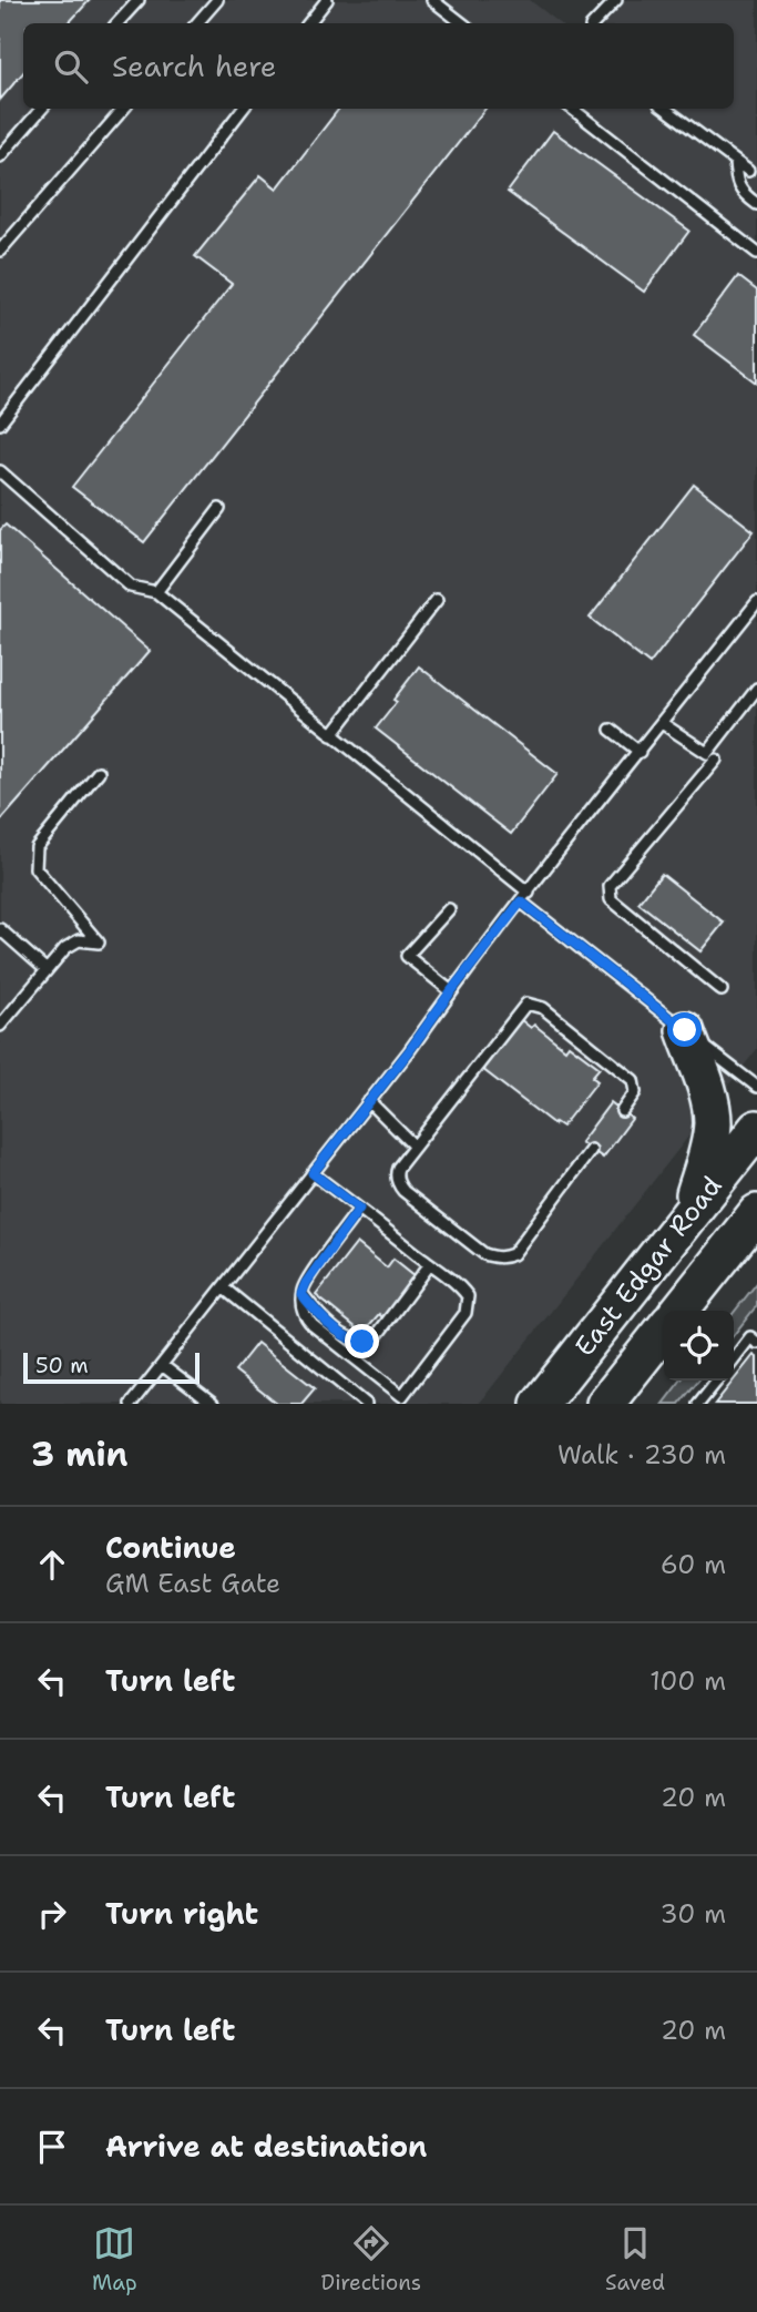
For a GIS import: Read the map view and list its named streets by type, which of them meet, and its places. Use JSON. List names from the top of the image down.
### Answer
{
  "streets": {
    "highway": ["East Edgar Road"]
  },
  "scale_bar": "50 m",
  "page": {
    "search": "Search here",
    "scale": "50 m",
    "heading": ["3 min", "Walk · 230 m"],
    "list": [
      ["Continue", "GM East Gate", "60 m"],
      ["Turn left", "100 m"],
      ["Turn left", "20 m"],
      ["Turn right", "30 m"],
      ["Turn left", "20 m"],
      "Arrive at destination"
    ],
    "nav": ["Map", "Directions", "Saved"]
  }
}
